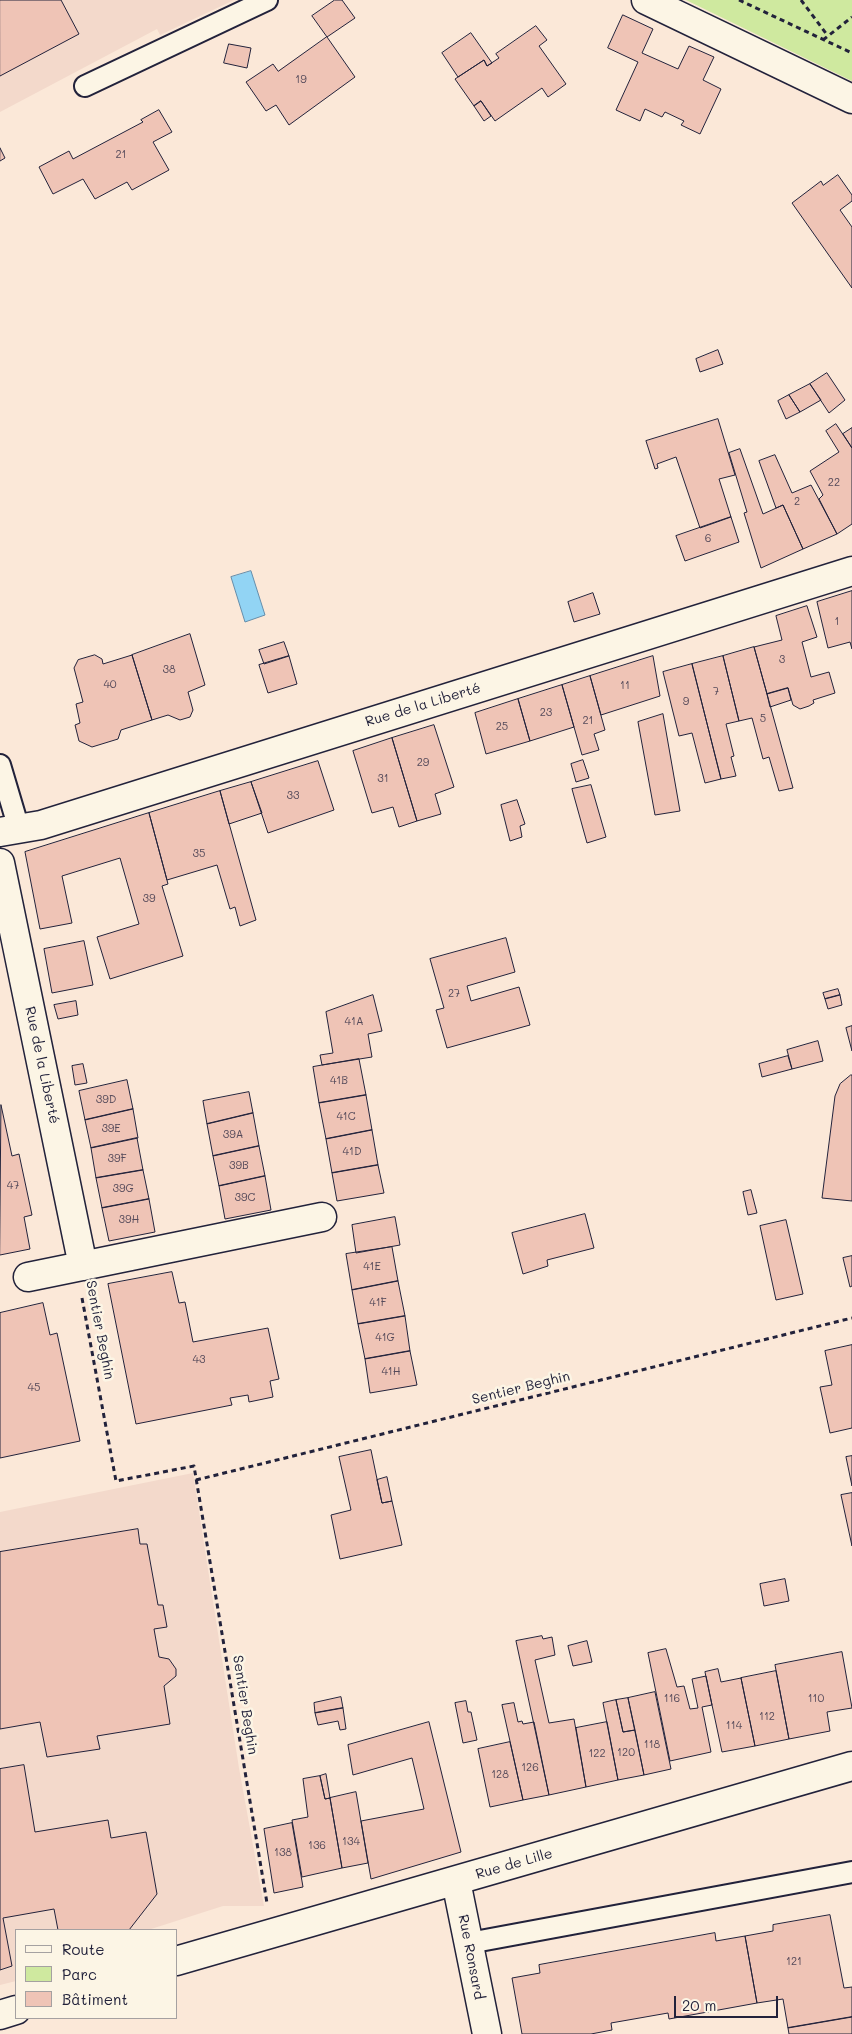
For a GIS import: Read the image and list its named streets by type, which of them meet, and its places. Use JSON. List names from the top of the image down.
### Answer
{
  "streets": {
    "street": ["Rue de la Liberté", "Rue de Lille", "Rue Ronsard"],
    "path": ["Sentier Beghin"]
  },
  "crossings": [
    ["Rue de la Liberté", "Sentier Beghin"],
    ["Sentier Beghin", "Rue de Lille"],
    ["Rue de Lille", "Rue Ronsard"]
  ],
  "house_numbers": [
    "19",
    "21",
    "22",
    "2",
    "6",
    "1",
    "3",
    "38",
    "40",
    "11",
    "7",
    "9",
    "23",
    "5",
    "21",
    "25",
    "29",
    "31",
    "33",
    "35",
    "39",
    "27",
    "41A",
    "41B",
    "39D",
    "41C",
    "39E",
    "39A",
    "41D",
    "39F",
    "39B",
    "47",
    "39G",
    "39C",
    "39H",
    "41E",
    "41F",
    "41G",
    "43",
    "41H",
    "45",
    "116",
    "110",
    "112",
    "114",
    "118",
    "120",
    "122",
    "126",
    "128",
    "134",
    "136",
    "138",
    "121"
  ],
  "legend": ["Route", "Parc", "Bâtiment"],
  "scale_bar": "20 m"
}
